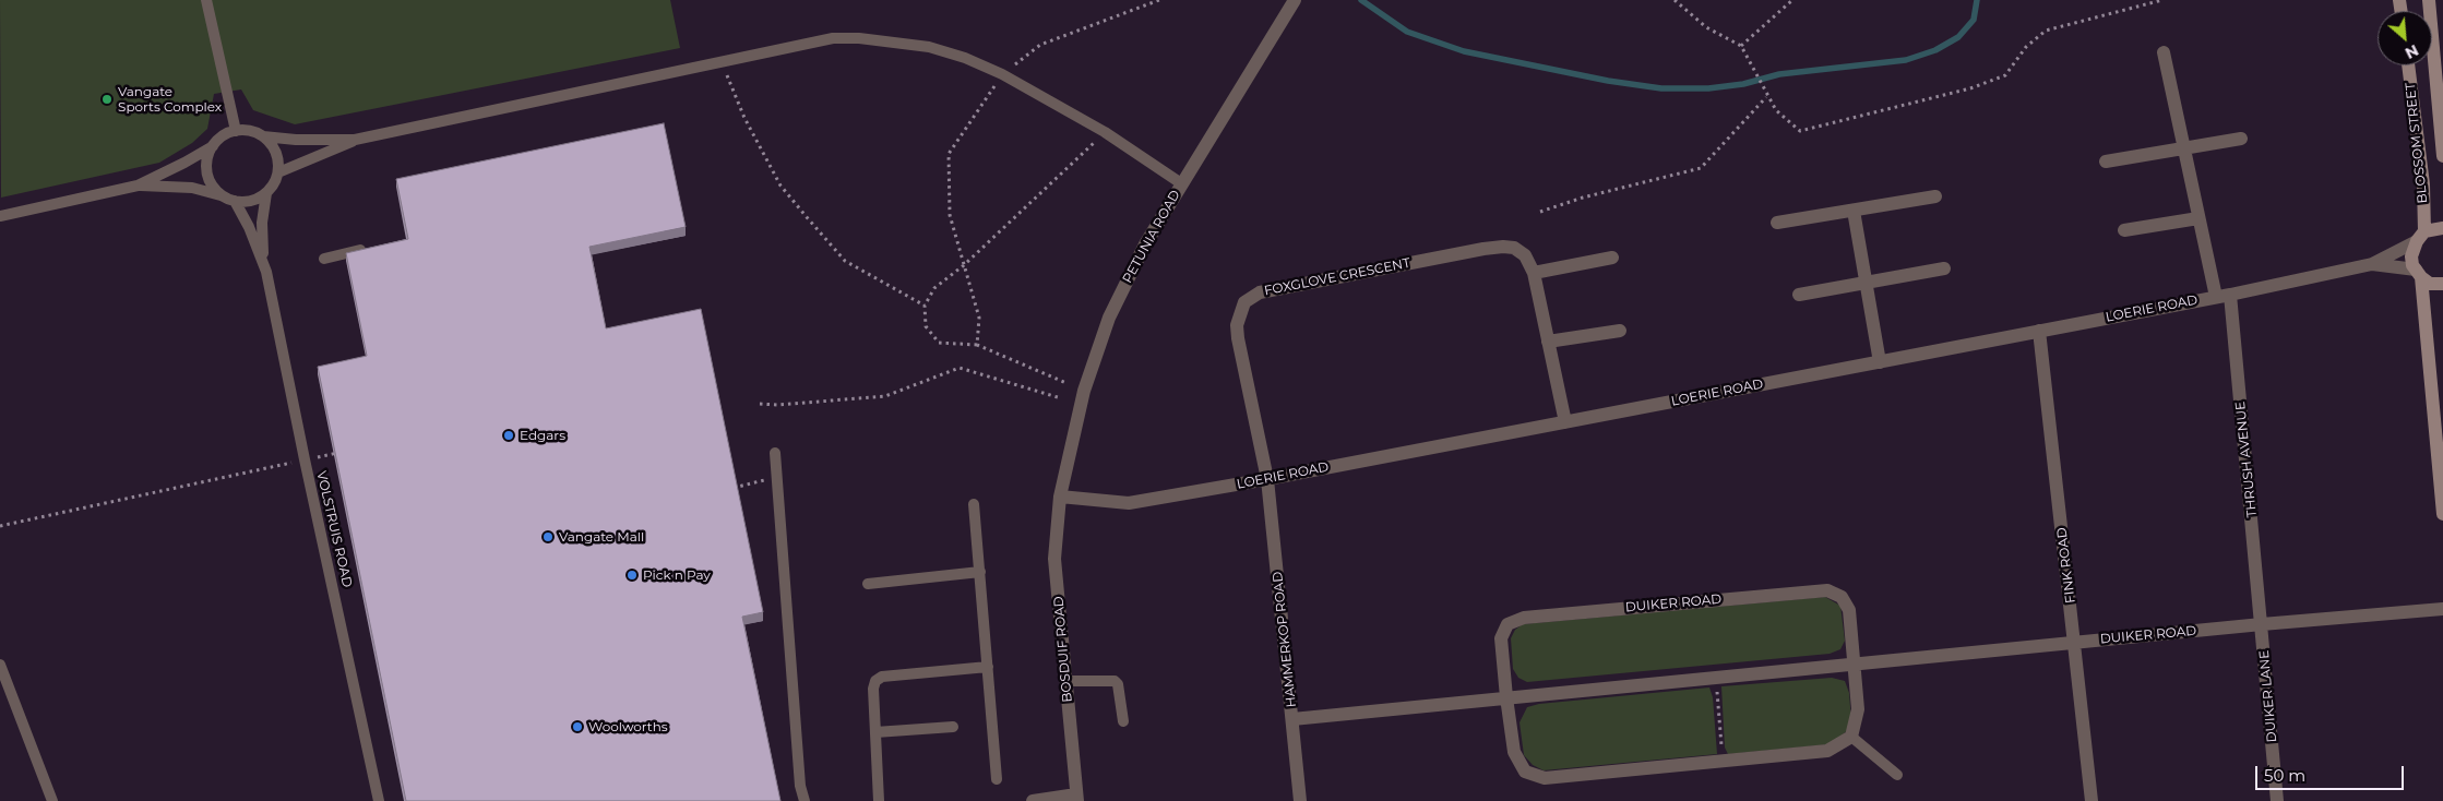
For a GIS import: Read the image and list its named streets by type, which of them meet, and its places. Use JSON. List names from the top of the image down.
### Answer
{
  "streets": {
    "street": [
      "BLOSSOM STREET",
      "PETUNIA ROAD",
      "FOXGLOVE CRESCENT",
      "LOERIE ROAD",
      "THRUSH AVENUE",
      "FINK ROAD",
      "DUIKER ROAD",
      "HAMMERKOP ROAD",
      "BOSDUIF ROAD",
      "DUIKER LANE"
    ],
    "lane": ["VOLSTRUIS ROAD"]
  },
  "crossings": [
    ["BLOSSOM STREET", "LOERIE ROAD"],
    ["PETUNIA ROAD", "LOERIE ROAD"],
    ["PETUNIA ROAD", "BOSDUIF ROAD"],
    ["FOXGLOVE CRESCENT", "LOERIE ROAD"],
    ["FOXGLOVE CRESCENT", "HAMMERKOP ROAD"],
    ["LOERIE ROAD", "THRUSH AVENUE"],
    ["LOERIE ROAD", "FINK ROAD"],
    ["LOERIE ROAD", "HAMMERKOP ROAD"],
    ["LOERIE ROAD", "BOSDUIF ROAD"],
    ["THRUSH AVENUE", "DUIKER ROAD"],
    ["THRUSH AVENUE", "DUIKER LANE"],
    ["FINK ROAD", "DUIKER ROAD"],
    ["DUIKER ROAD", "HAMMERKOP ROAD"],
    ["DUIKER ROAD", "DUIKER LANE"]
  ],
  "places": [
    "Vangate Sports Complex",
    "Edgars",
    "Vangate Mall",
    "Pick n Pay",
    "Woolworths"
  ],
  "scale_bar": "50 m",
  "north": "bottom right"
}
